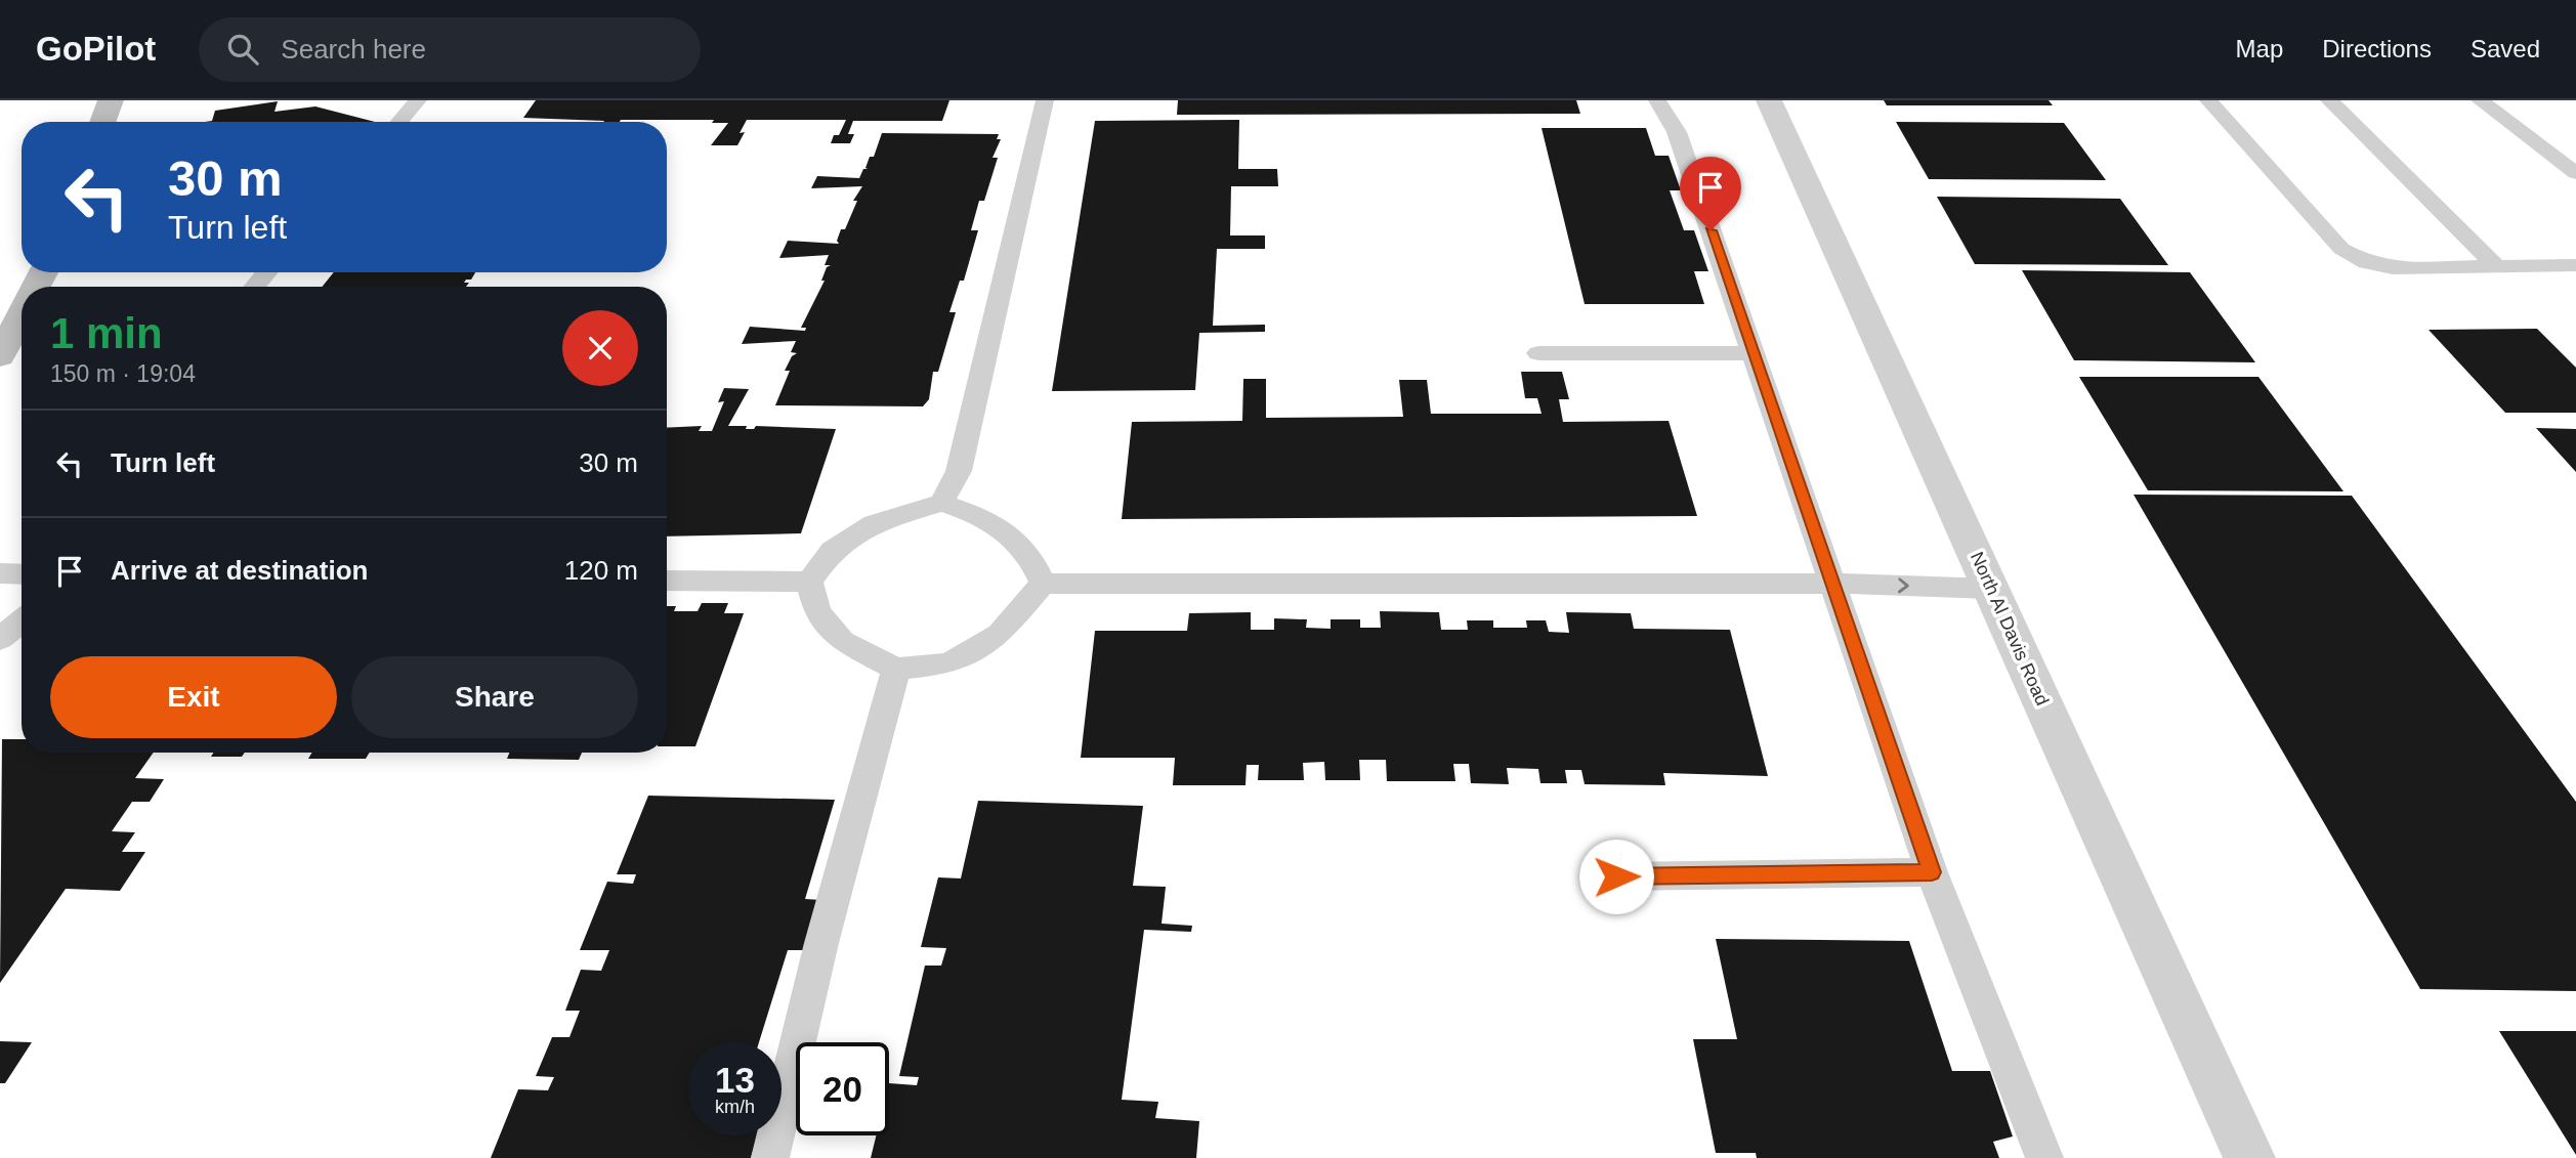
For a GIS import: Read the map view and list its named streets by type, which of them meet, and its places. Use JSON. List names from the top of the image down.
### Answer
{
  "streets": {
    "street": ["North Al Davis Road"]
  },
  "page": {
    "header": "GoPilot",
    "search": "Search here",
    "nav": ["Map", "Directions", "Saved"],
    "turn": ["30 m", "Turn left"],
    "heading": ["1 min", "150 m · 19:04"],
    "list": [
      {
        "name": "Turn left",
        "value": "30 m"
      },
      {
        "name": "Arrive at destination",
        "value": "120 m"
      }
    ],
    "buttons": ["Exit", "Share"],
    "speed": "13 km/h",
    "limit": "20"
  }
}
